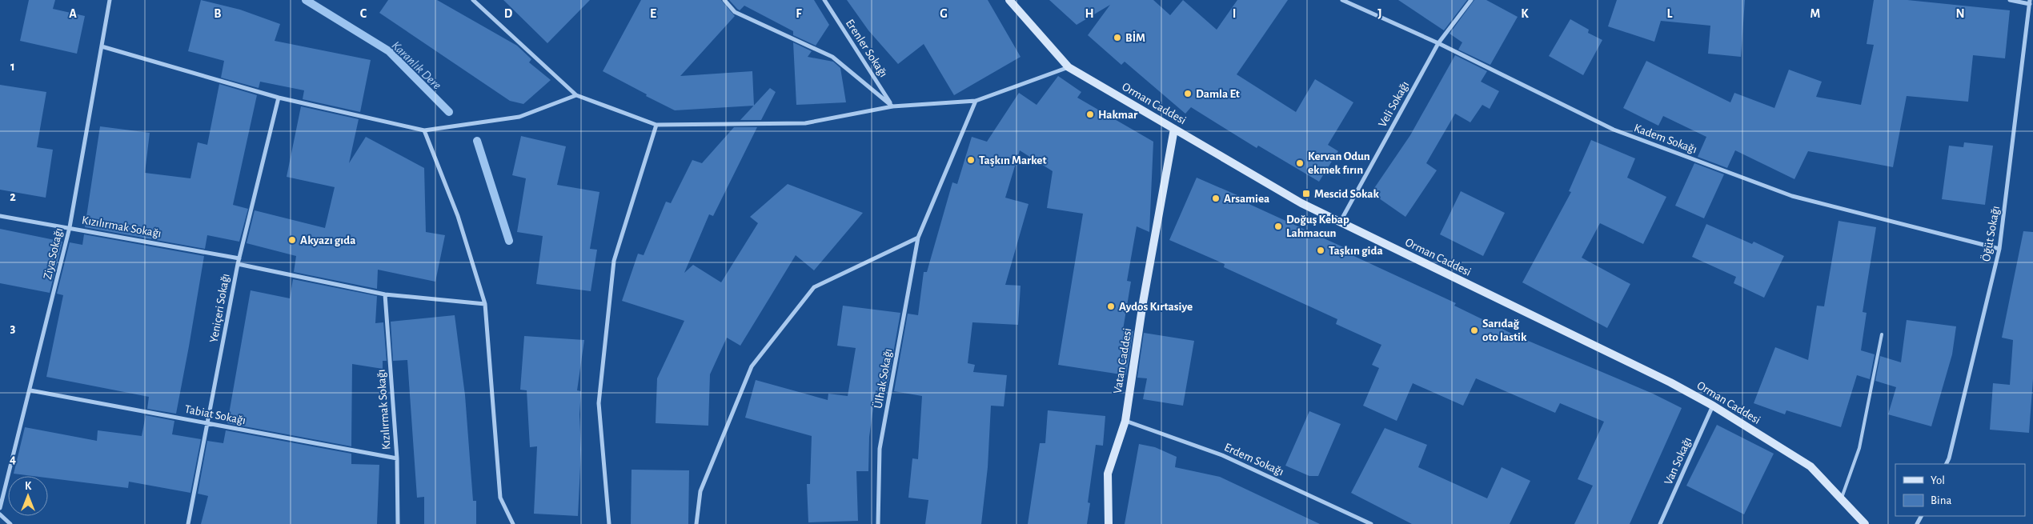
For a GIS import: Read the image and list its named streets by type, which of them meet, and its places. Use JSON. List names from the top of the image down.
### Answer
{
  "streets": {
    "street": [
      "Erenler Sokağı",
      "Orman Caddesi",
      "Veli Sokağı",
      "Kadem Sokağı",
      "Kızılırmak Sokağı",
      "Öğüt Sokağı",
      "Ziya Sokağı",
      "Yeniçeri Sokağı",
      "Vatan Caddesi",
      "Ülhak Sokağı",
      "Tabiat Sokağı",
      "Erdem Sokağı",
      "Van Sokağı"
    ]
  },
  "crossings": [
    ["Orman Caddesi", "Veli Sokağı"],
    ["Orman Caddesi", "Vatan Caddesi"],
    ["Orman Caddesi", "Van Sokağı"],
    ["Veli Sokağı", "Kadem Sokağı"],
    ["Kadem Sokağı", "Öğüt Sokağı"],
    ["Kızılırmak Sokağı", "Ziya Sokağı"],
    ["Kızılırmak Sokağı", "Yeniçeri Sokağı"],
    ["Kızılırmak Sokağı", "Tabiat Sokağı"],
    ["Ziya Sokağı", "Tabiat Sokağı"],
    ["Yeniçeri Sokağı", "Tabiat Sokağı"],
    ["Vatan Caddesi", "Erdem Sokağı"]
  ],
  "water": ["Karanlık Dere"],
  "places": {
    "other": [
      "BİM",
      "Damla Et",
      "Hakmar",
      "Taşkın Market",
      "Kervan Odun ekmek fırın",
      "Arsamiea",
      "Doğuş Kebap Lahmacun",
      "Akyazı gıda",
      "Taşkın gida",
      "Aydos Kırtasiye",
      "Sarıdağ oto lastik"
    ],
    "transit": ["Mescid Sokak"]
  },
  "legend": ["Yol", "Bina"],
  "north": "top",
  "grid": {
    "columns": [
      "A",
      "B",
      "C",
      "D",
      "E",
      "F",
      "G",
      "H",
      "I",
      "J",
      "K",
      "L",
      "M",
      "N"
    ],
    "rows": [
      "1",
      "2",
      "3",
      "4"
    ]
  }
}
